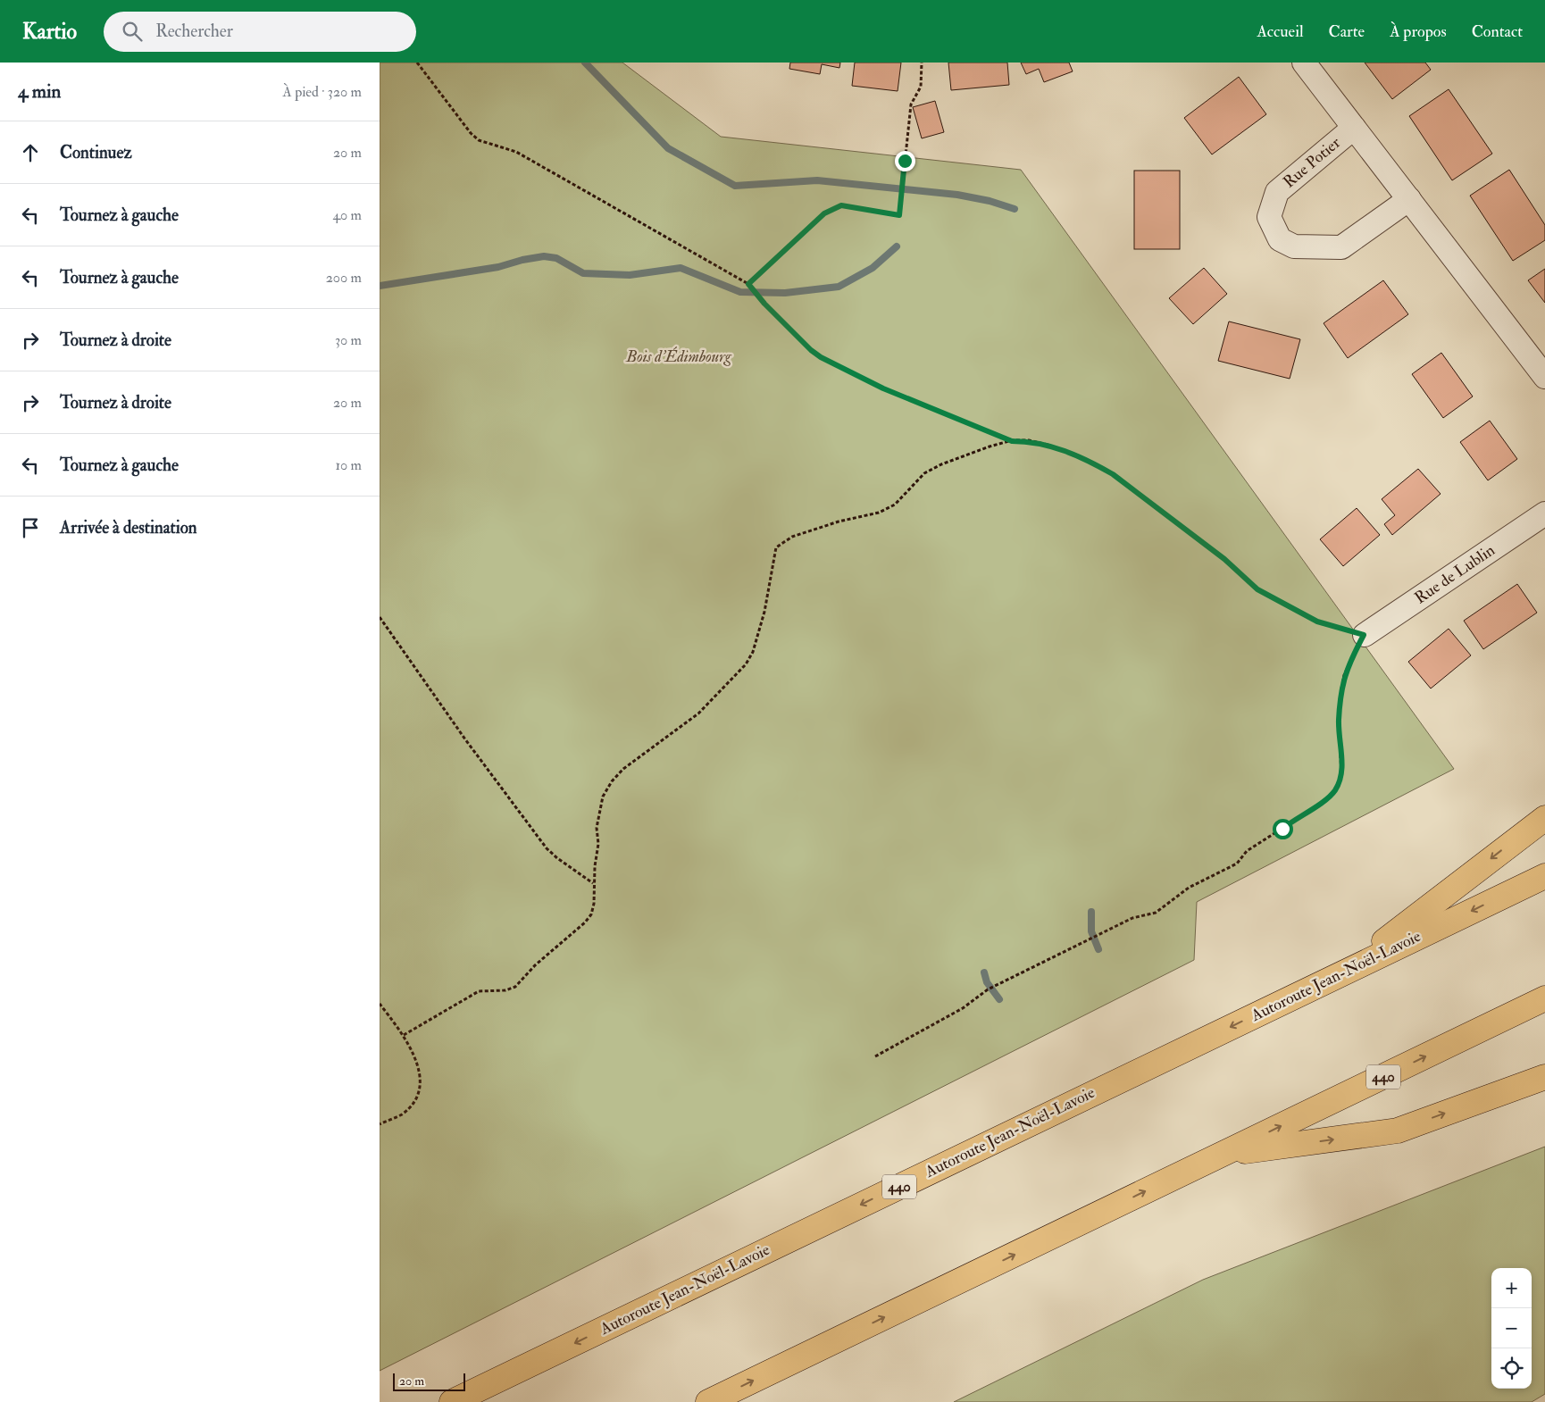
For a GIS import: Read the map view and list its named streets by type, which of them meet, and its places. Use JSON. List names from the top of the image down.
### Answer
{
  "streets": {
    "highway": ["Autoroute Jean-Noël-Lavoie", "440"],
    "street": ["Rue Potier", "Rue de Lublin"]
  },
  "parks": ["Bois d'Édimbourg"],
  "scale_bar": "20 m",
  "page": {
    "header": "Kartio",
    "search": "Rechercher",
    "nav": [
      "Accueil",
      "Carte",
      "À propos",
      "Contact"
    ],
    "heading": ["4 min", "À pied · 320 m"],
    "list": [
      ["Continuez", "20 m"],
      ["Tournez à gauche", "40 m"],
      ["Tournez à gauche", "200 m"],
      ["Tournez à droite", "30 m"],
      ["Tournez à droite", "20 m"],
      ["Tournez à gauche", "10 m"],
      "Arrivée à destination"
    ],
    "map_buttons": ["+", "−"],
    "scale": "20 m"
  }
}
